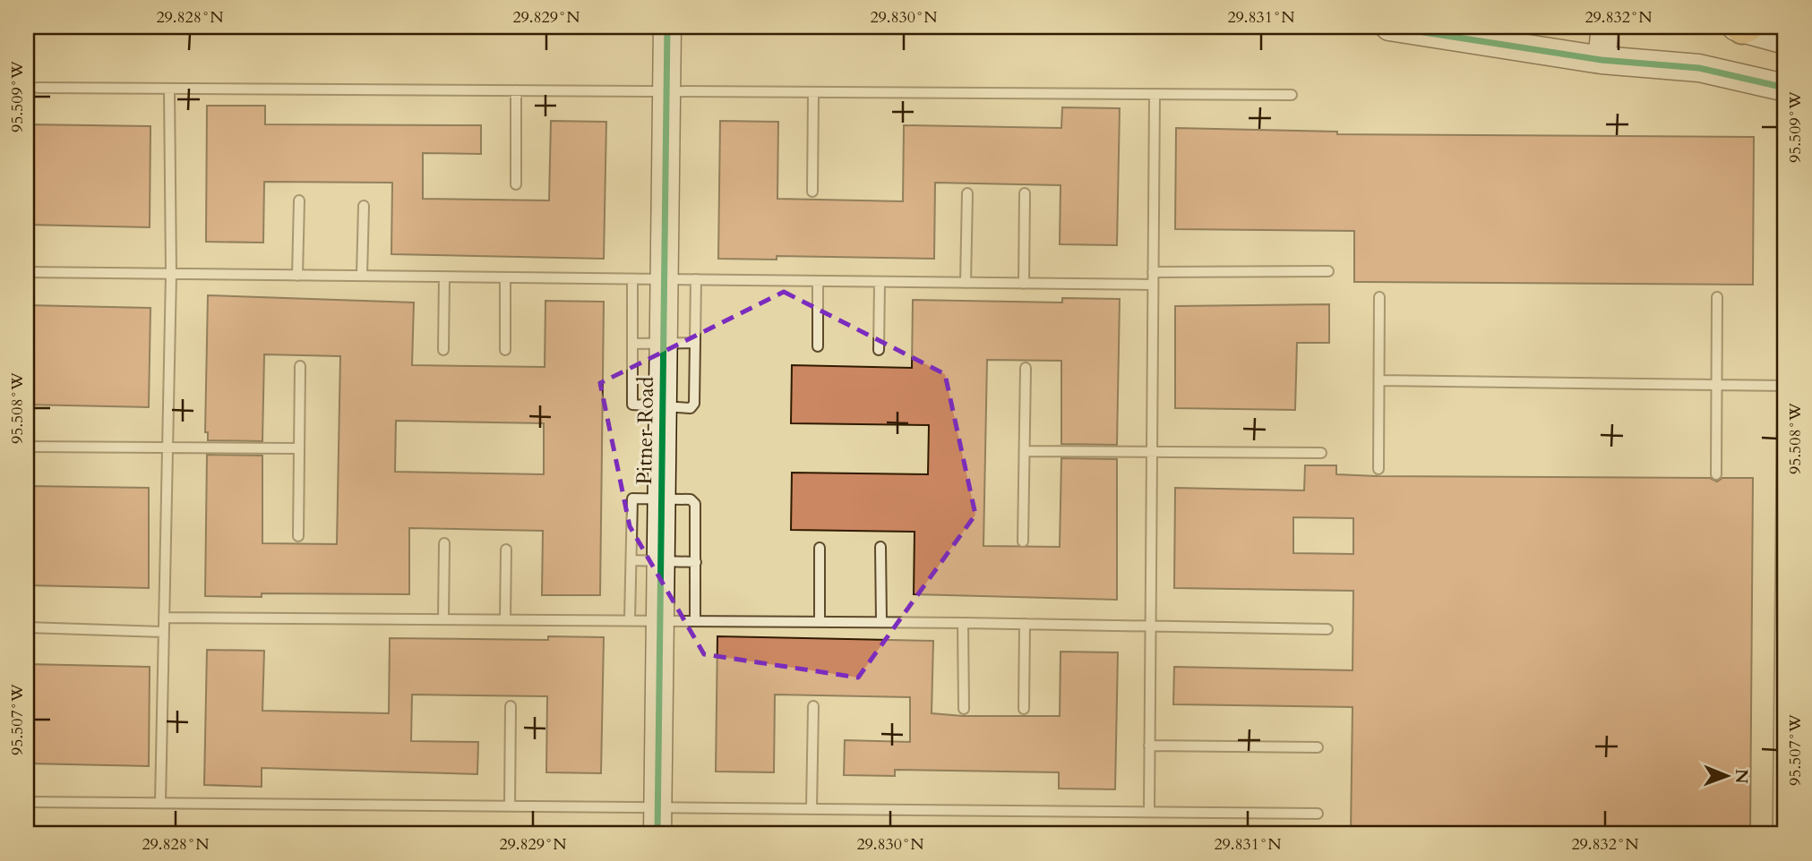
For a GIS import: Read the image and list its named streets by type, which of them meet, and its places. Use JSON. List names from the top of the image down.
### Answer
{
  "streets": {
    "street": ["Pitner Road"]
  },
  "north": "right",
  "coordinates": [
    "29.828°N",
    "29.829°N",
    "29.830°N",
    "29.831°N",
    "29.832°N",
    "95.509°W",
    "95.508°W",
    "95.507°W"
  ]
}
